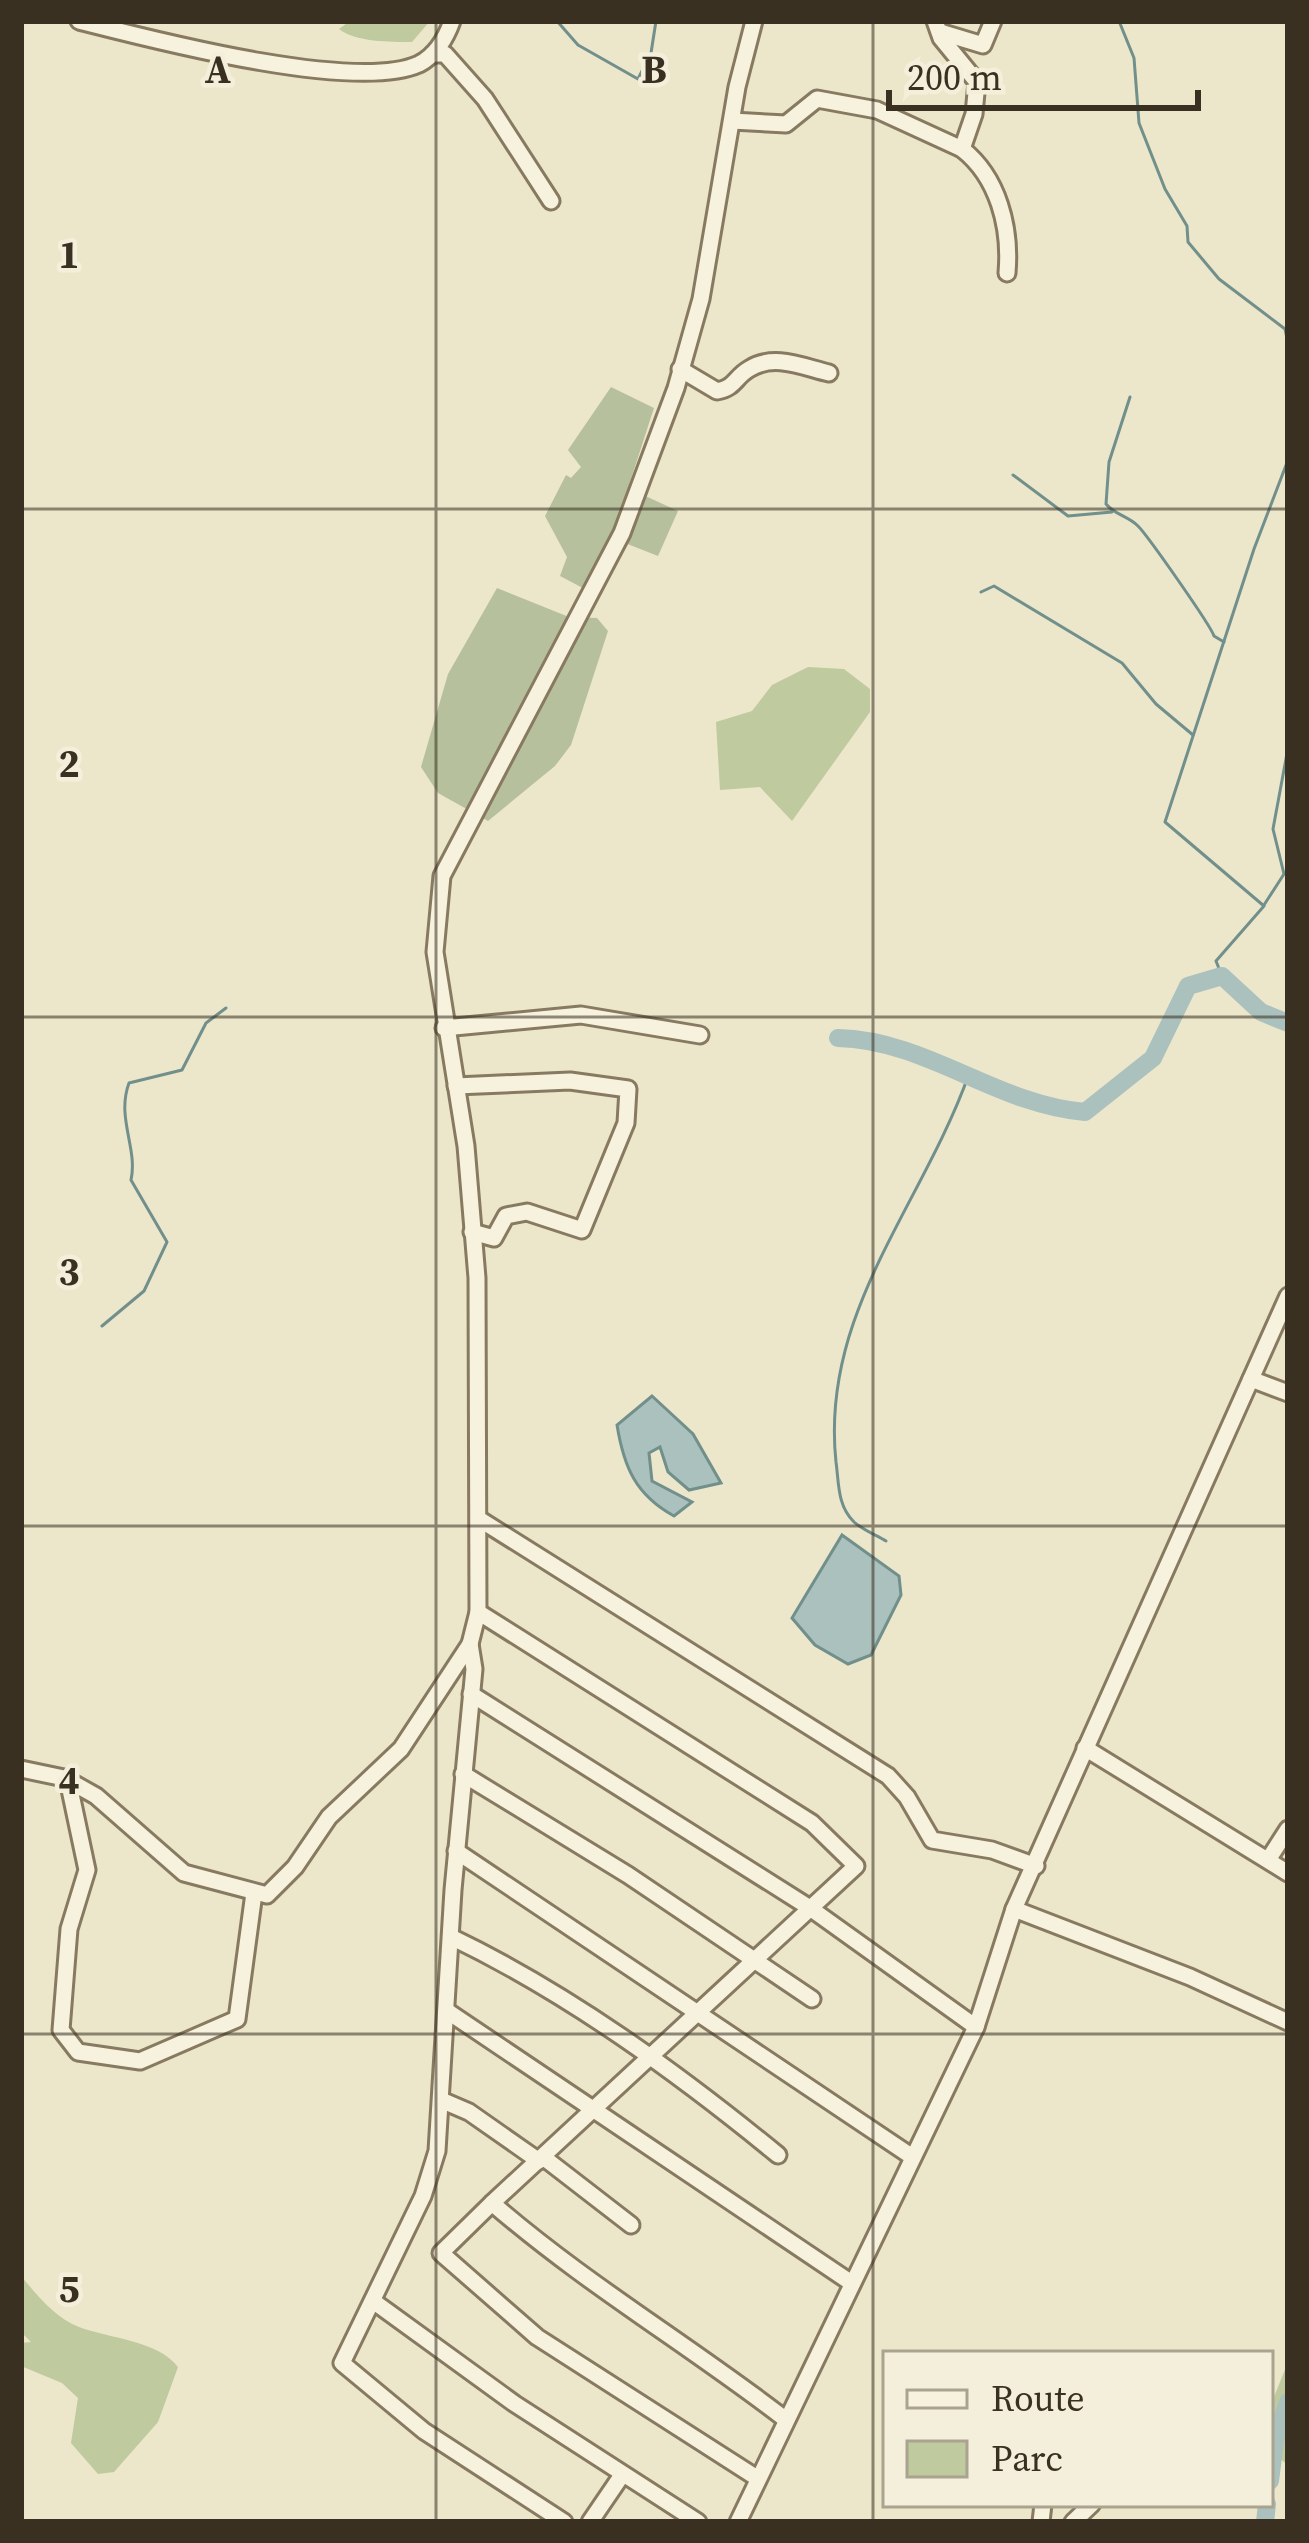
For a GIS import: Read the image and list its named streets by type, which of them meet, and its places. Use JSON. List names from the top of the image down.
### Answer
{
  "legend": ["Route", "Parc"],
  "scale_bar": "200 m",
  "grid": {
    "columns": ["A", "B"],
    "rows": [
      "1",
      "2",
      "3",
      "4",
      "5"
    ]
  }
}
